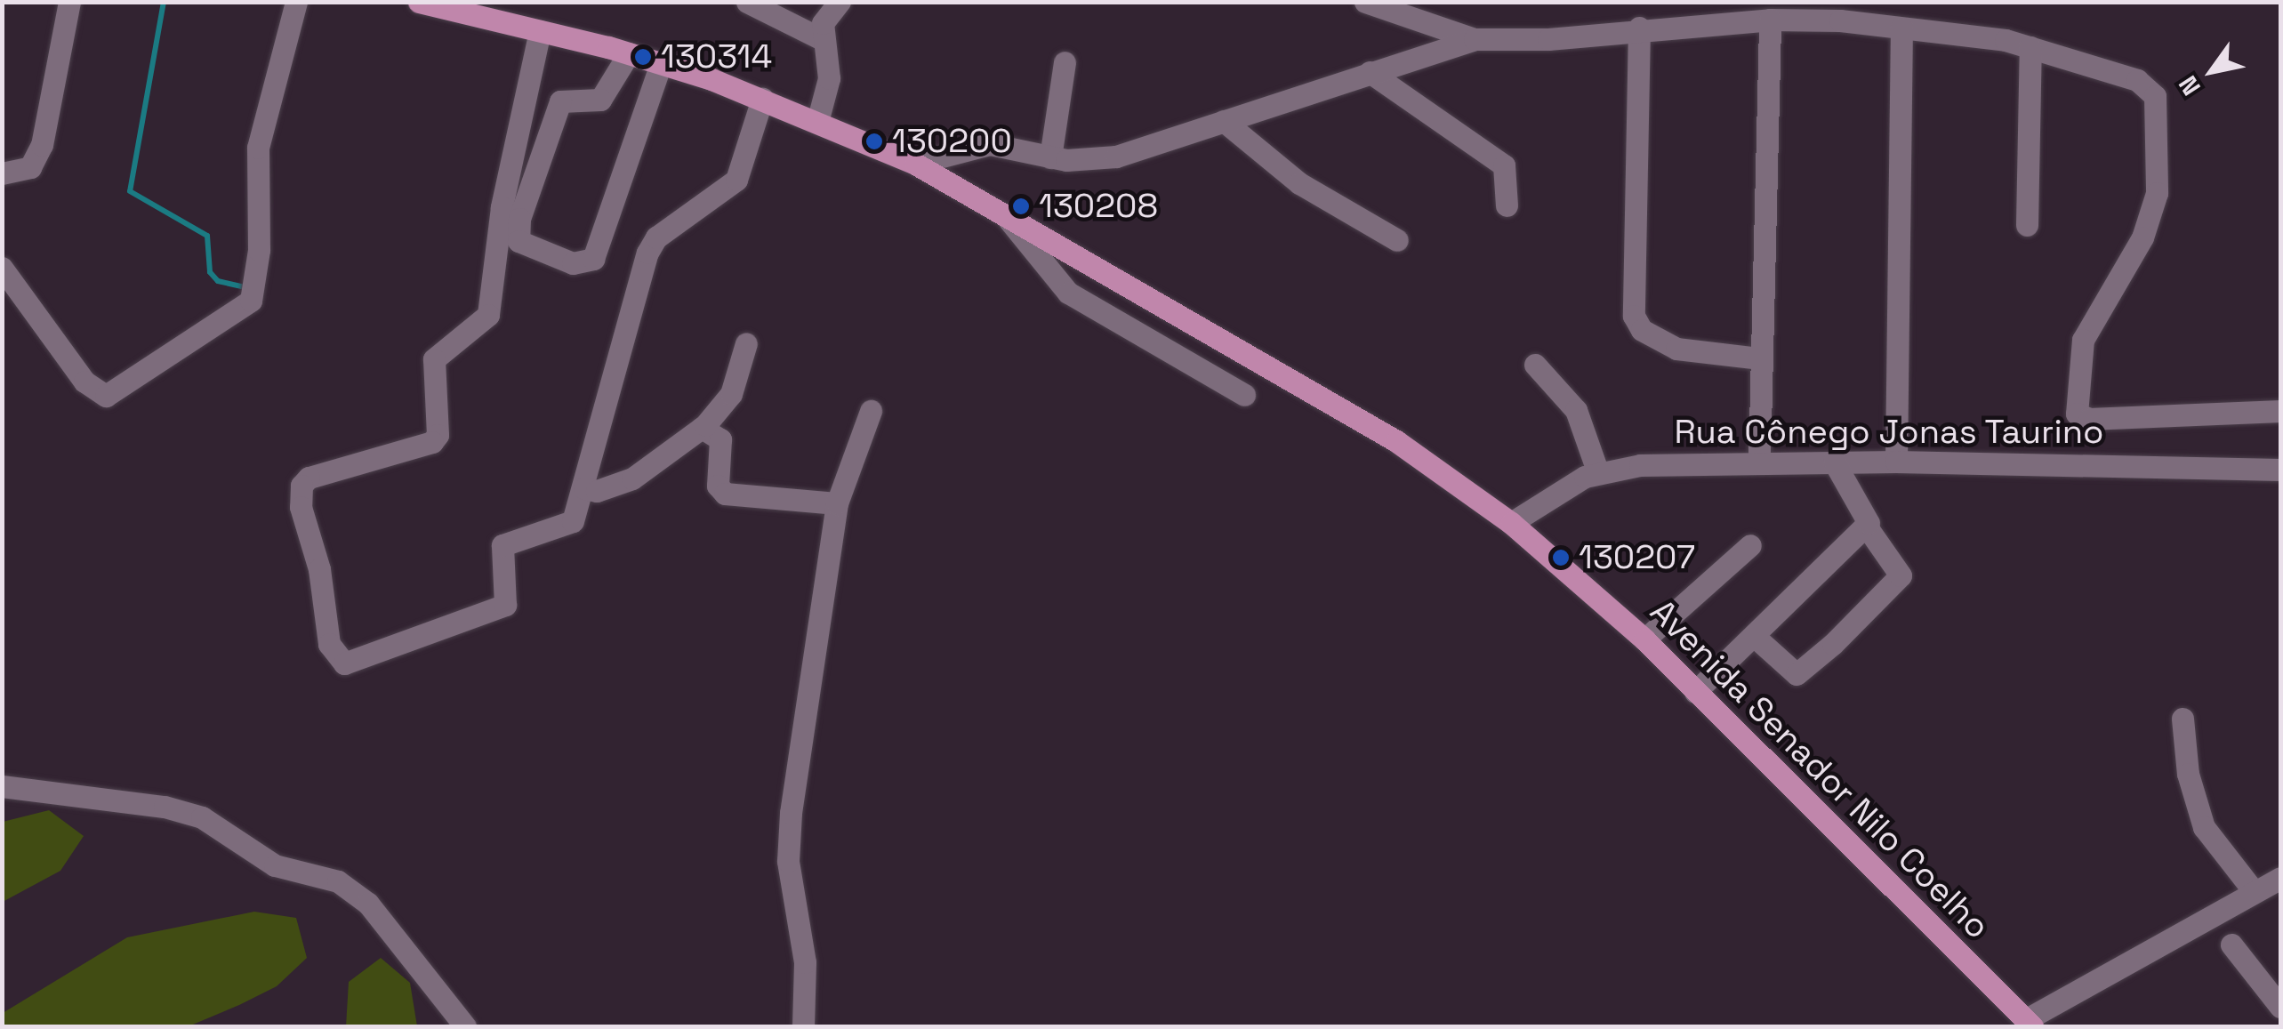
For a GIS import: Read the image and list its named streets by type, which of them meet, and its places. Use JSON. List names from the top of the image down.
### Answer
{
  "streets": {
    "main road": ["Avenida Senador Nilo Coelho"],
    "street": ["Rua Cônego Jonas Taurino"]
  },
  "crossings": [
    ["Rua Cônego Jonas Taurino", "Avenida Senador Nilo Coelho"]
  ],
  "places": [
    "130314",
    "130200",
    "130208",
    "130207"
  ],
  "north": "bottom left"
}
